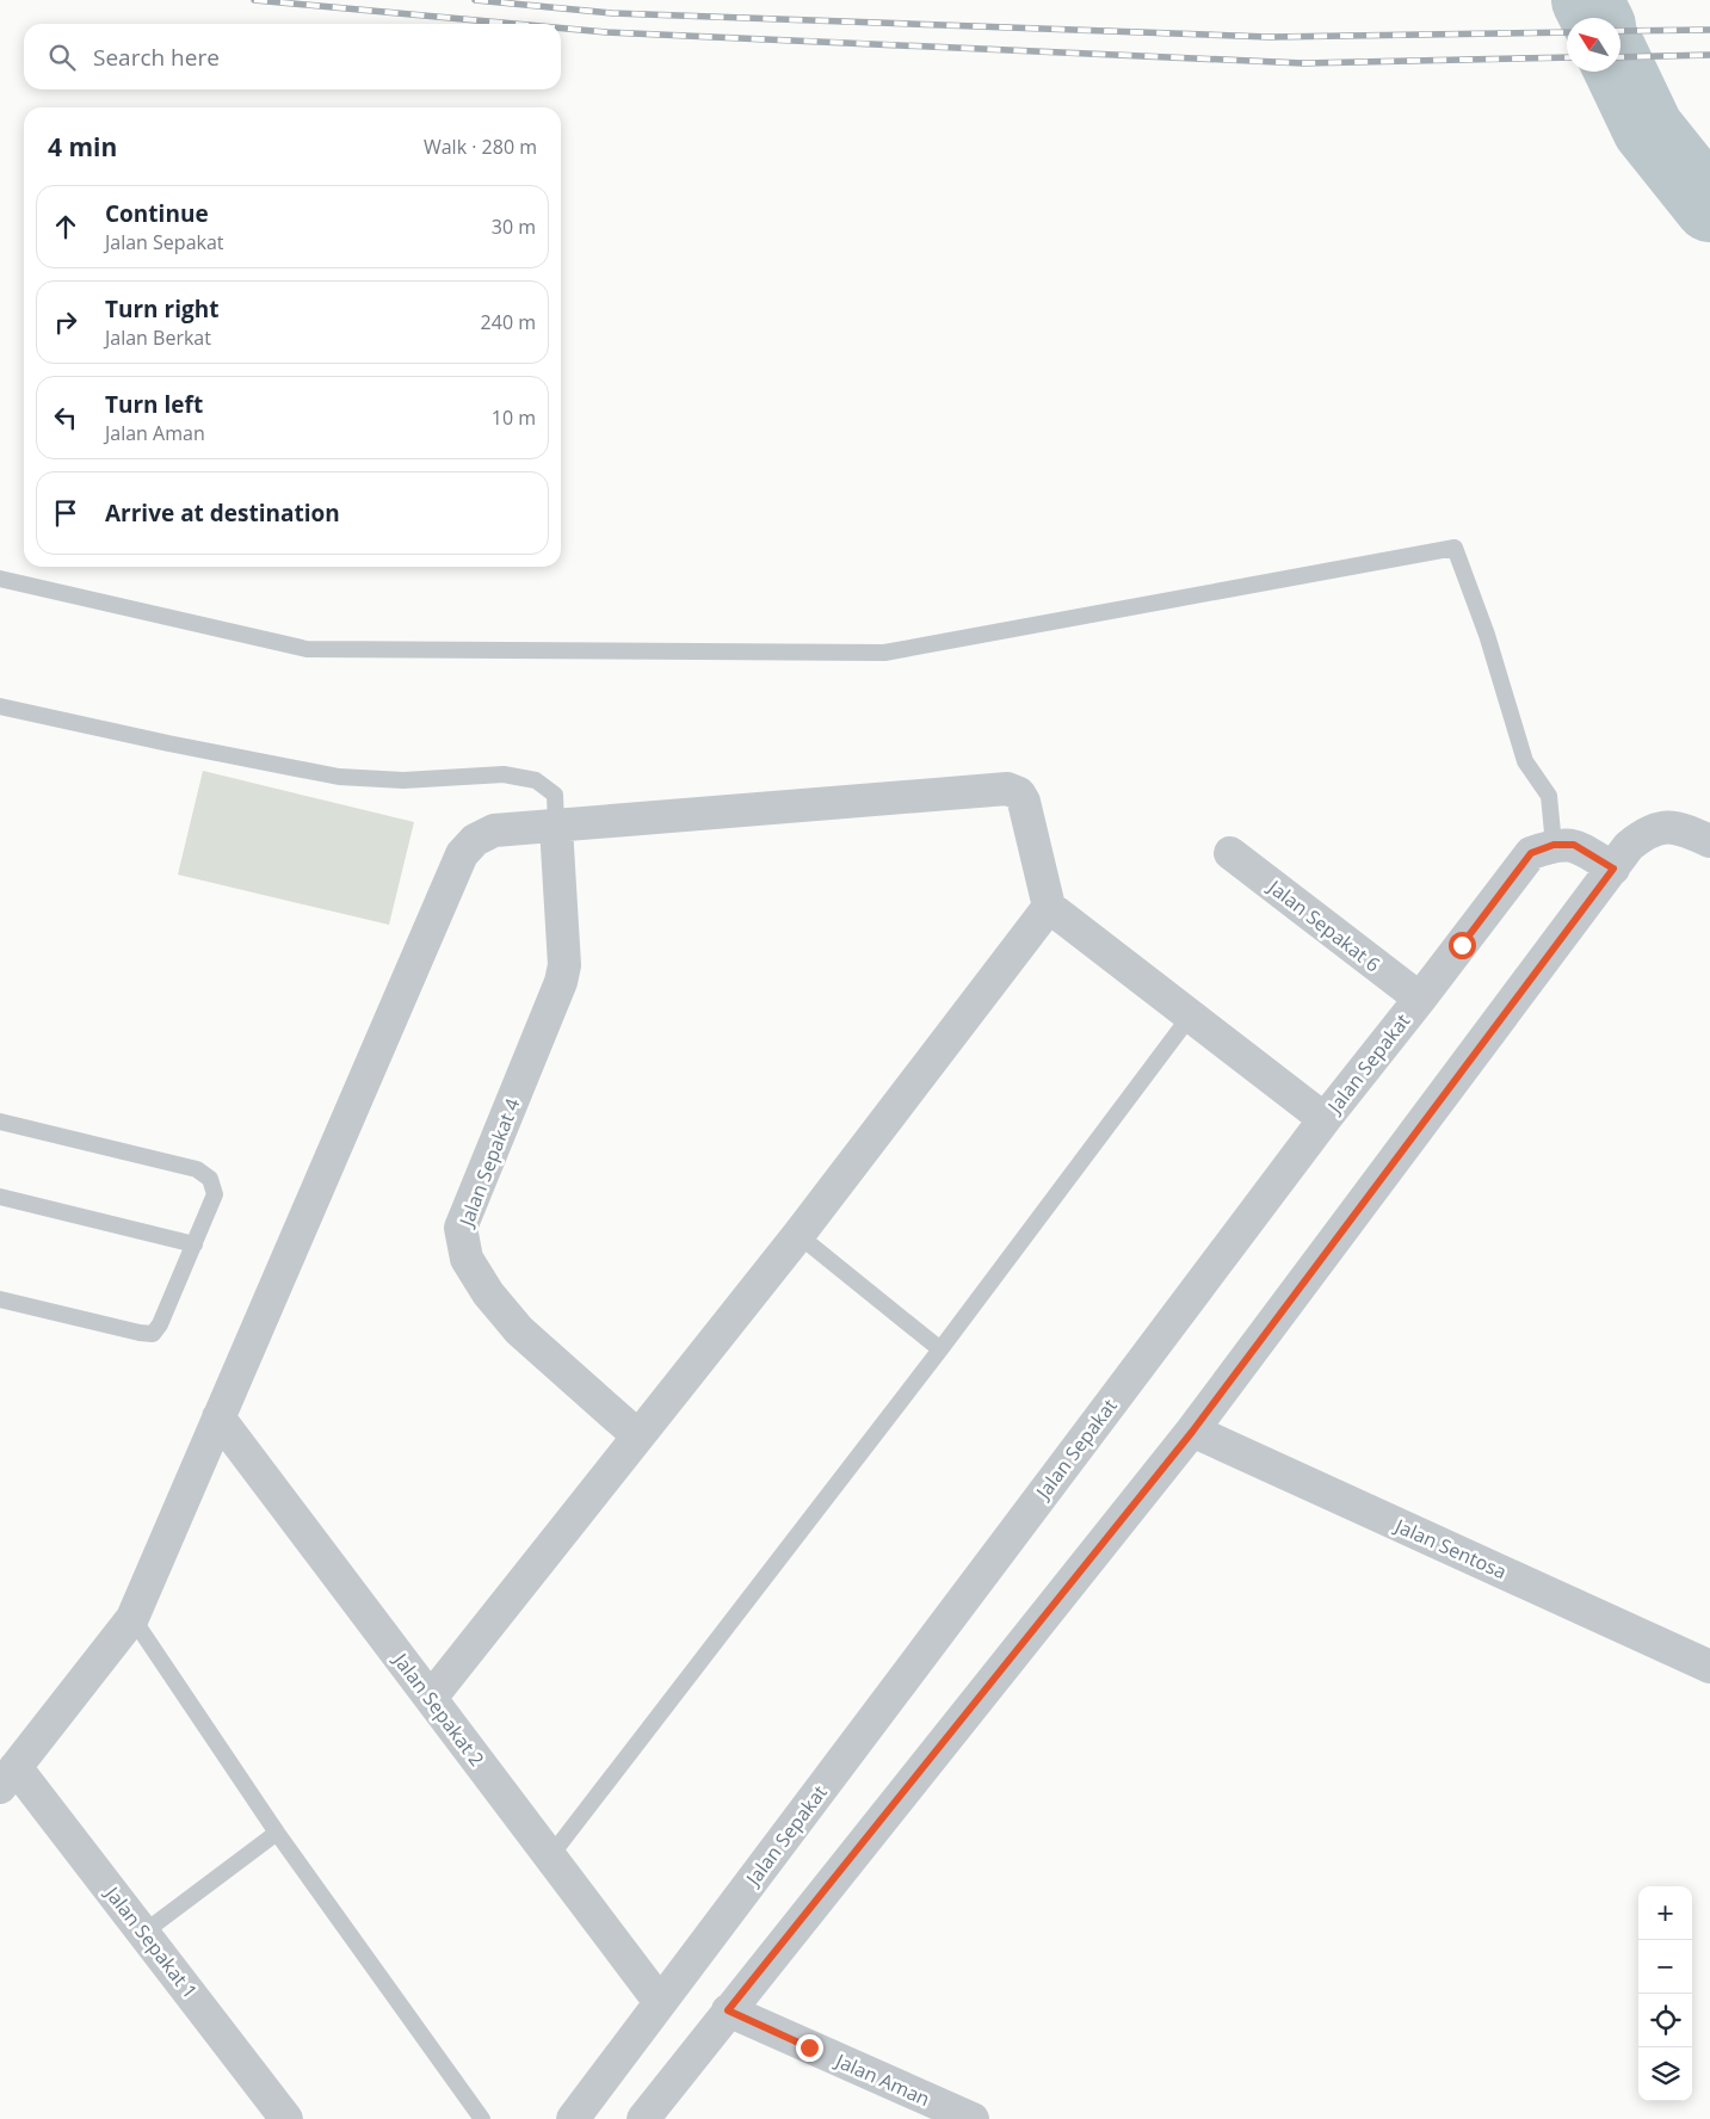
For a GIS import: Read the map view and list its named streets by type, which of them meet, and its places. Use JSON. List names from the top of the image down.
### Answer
{
  "streets": {
    "street": [
      "Jalan Sepakat 6",
      "Jalan Sepakat",
      "Jalan Sepakat 4",
      "Jalan Sentosa",
      "Jalan Sepakat 2",
      "Jalan Sepakat 1",
      "Jalan Aman"
    ]
  },
  "crossings": [
    ["Jalan Sepakat 6", "Jalan Sepakat"],
    ["Jalan Sepakat", "Jalan Sepakat 2"]
  ],
  "north": "top left",
  "page": {
    "search": "Search here",
    "heading": ["4 min", "Walk · 280 m"],
    "list": [
      ["Continue", "Jalan Sepakat", "30 m"],
      ["Turn right", "Jalan Berkat", "240 m"],
      ["Turn left", "Jalan Aman", "10 m"],
      "Arrive at destination"
    ],
    "map_buttons": ["+", "−"]
  }
}
